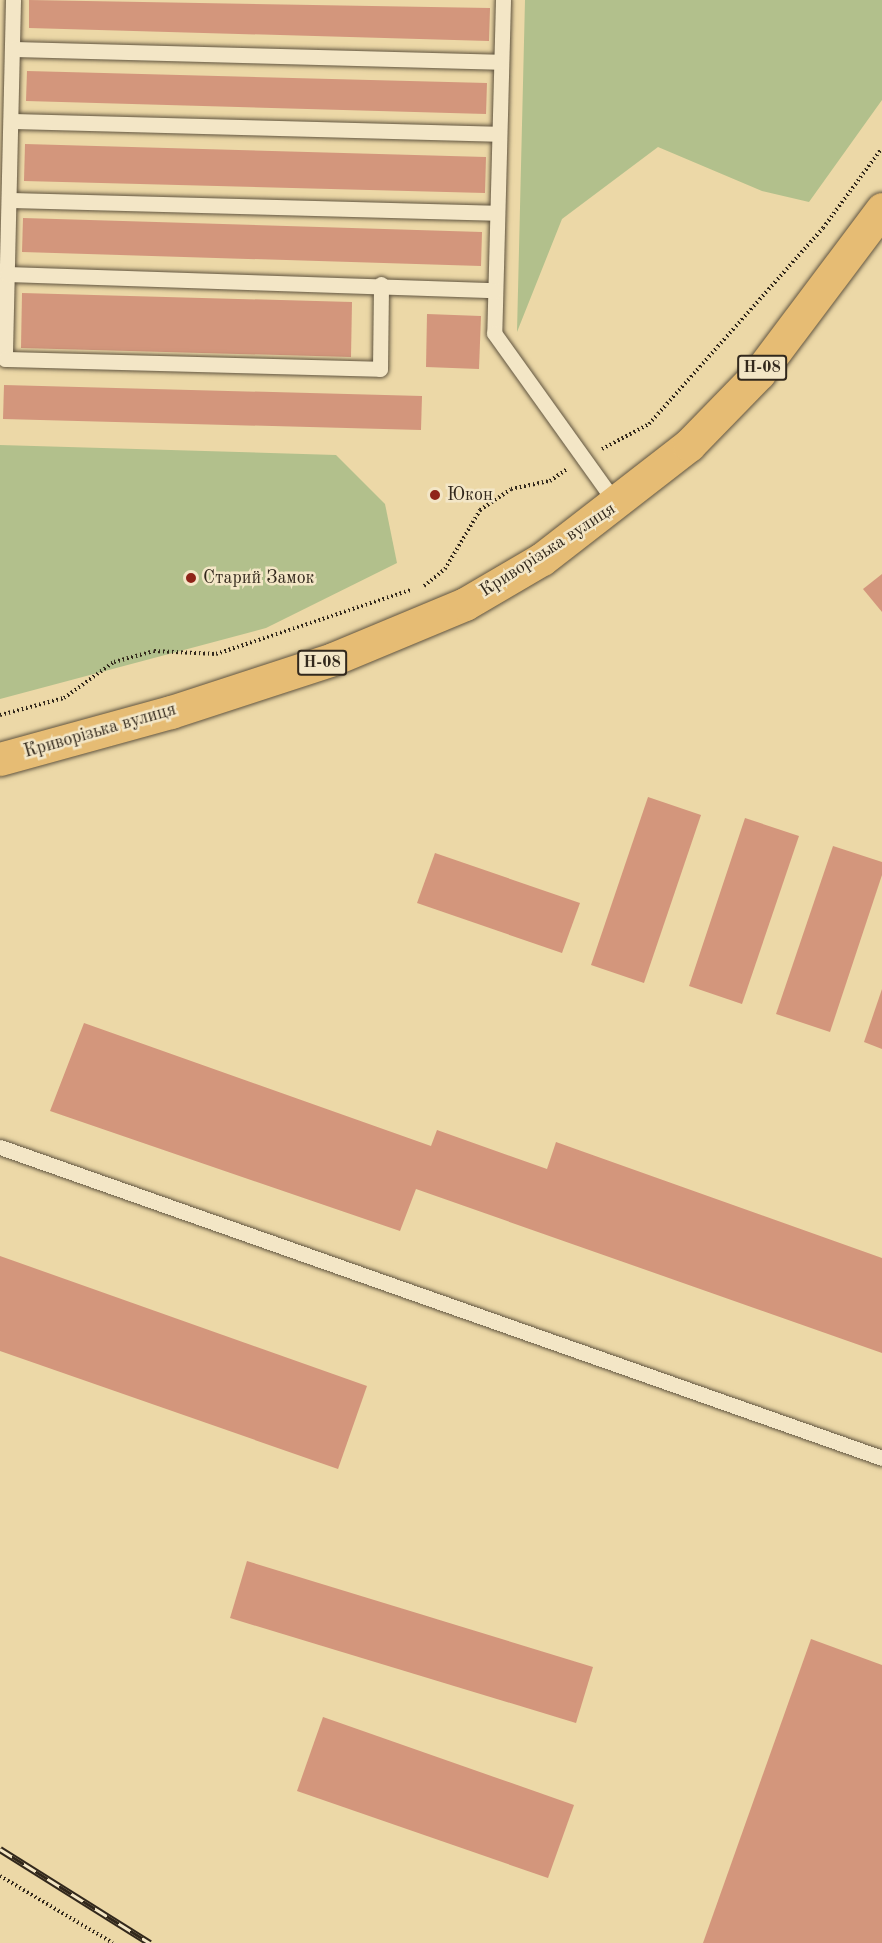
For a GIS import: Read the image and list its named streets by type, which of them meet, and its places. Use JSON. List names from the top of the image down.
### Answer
{
  "streets": {
    "main road": ["Н-08", "Криворізька вулиця"]
  },
  "places": ["Юкон", "Старий Замок"]
}
